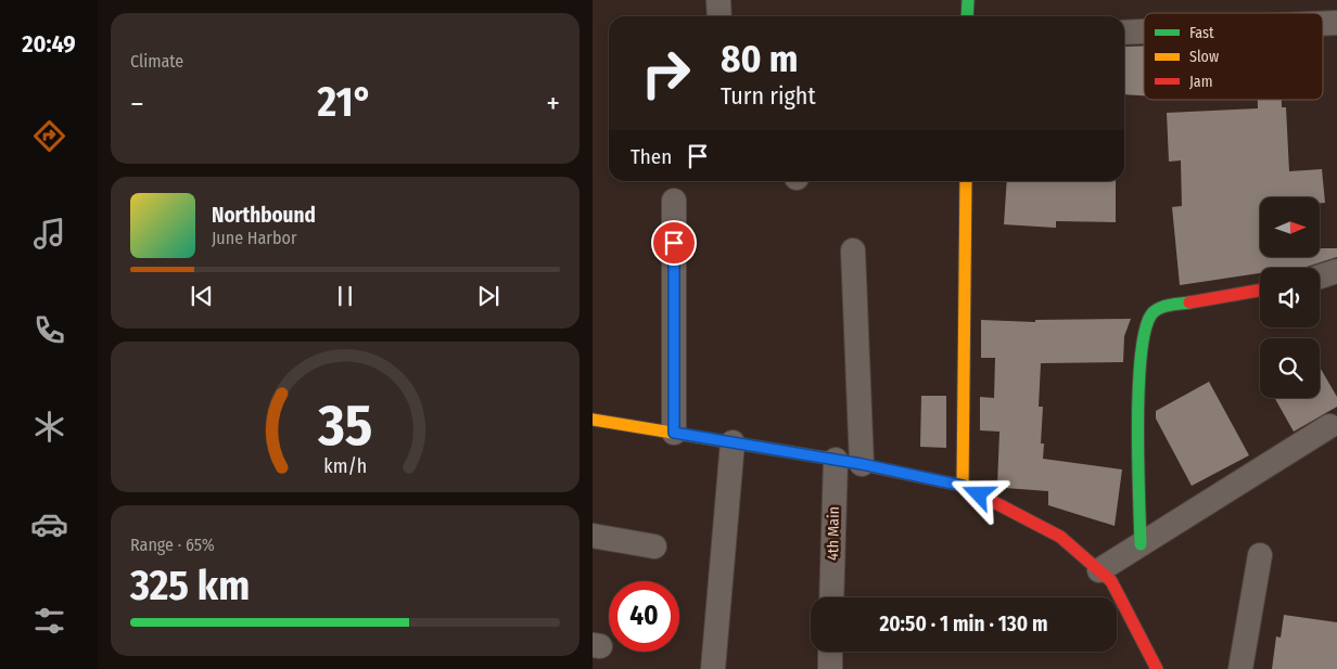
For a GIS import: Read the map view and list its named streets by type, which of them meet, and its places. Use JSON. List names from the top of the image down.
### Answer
{
  "streets": {
    "street": ["4th Main"]
  },
  "legend": ["Fast", "Slow", "Jam"],
  "north": "right",
  "page": {
    "tabs": "20:49",
    "tile": [
      "Climate",
      ["Range · 65%", "325 km"]
    ],
    "turn": ["80 m", "Turn right"],
    "heat": ["−", "21°", "+"],
    "then": "Then",
    "song": ["Northbound", "June Harbor"],
    "limit": "40",
    "trip": "20:50 · 1 min · 130 m",
    "gauge": ["35", "km/h"]
  }
}
